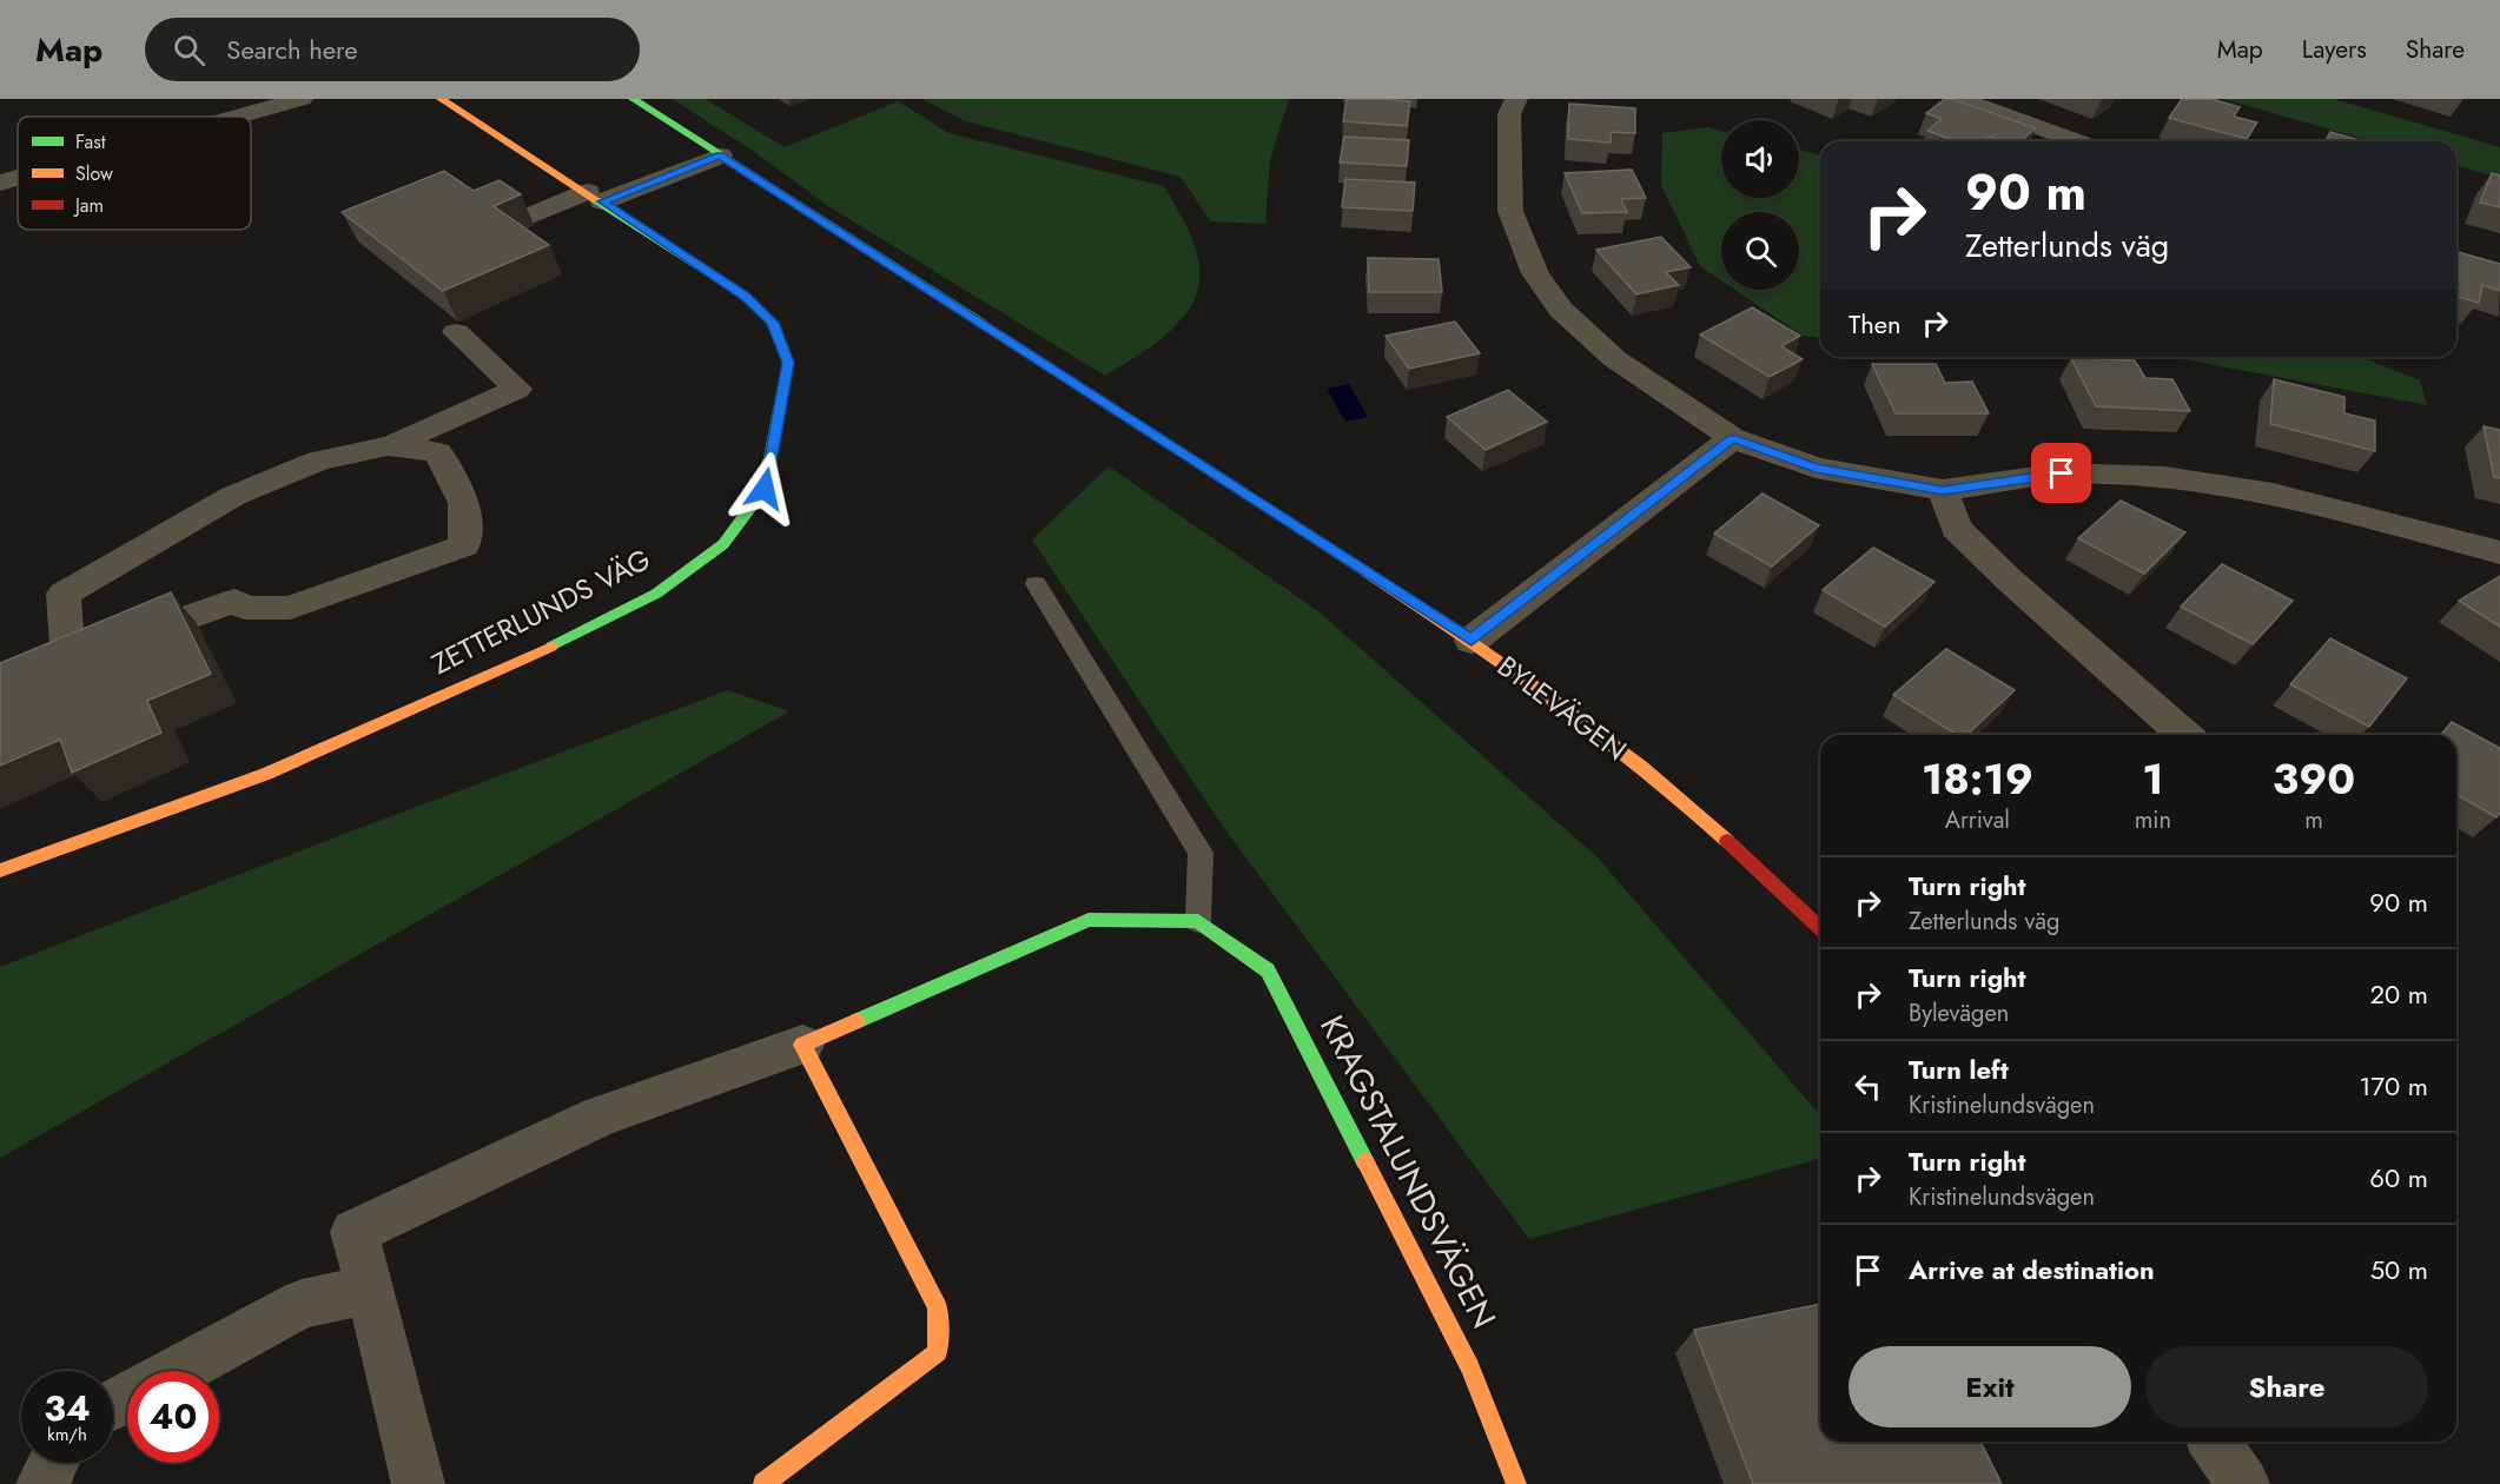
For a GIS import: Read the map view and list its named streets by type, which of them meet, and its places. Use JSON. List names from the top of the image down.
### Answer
{
  "streets": {
    "street": ["ZETTERLUNDS VÄG", "BYLEVÄGEN", "KRAGSTALUNDSVÄGEN"]
  },
  "legend": ["Fast", "Slow", "Jam"],
  "page": {
    "header": "Map",
    "search": "Search here",
    "nav": ["Map", "Layers", "Share"],
    "turn": ["90 m", "Zetterlunds väg"],
    "then": "Then",
    "eta": [
      "18:19",
      "Arrival",
      "1",
      "min",
      "390",
      "m"
    ],
    "list": [
      {
        "name": "Turn right",
        "note": "Zetterlunds väg",
        "value": "90 m"
      },
      {
        "name": "Turn right",
        "note": "Bylevägen",
        "value": "20 m"
      },
      {
        "name": "Turn left",
        "note": "Kristinelundsvägen",
        "value": "170 m"
      },
      {
        "name": "Turn right",
        "note": "Kristinelundsvägen",
        "value": "60 m"
      },
      {
        "name": "Arrive at destination",
        "value": "50 m"
      }
    ],
    "buttons": ["Exit", "Share"],
    "speed": "34 km/h",
    "limit": "40"
  }
}
